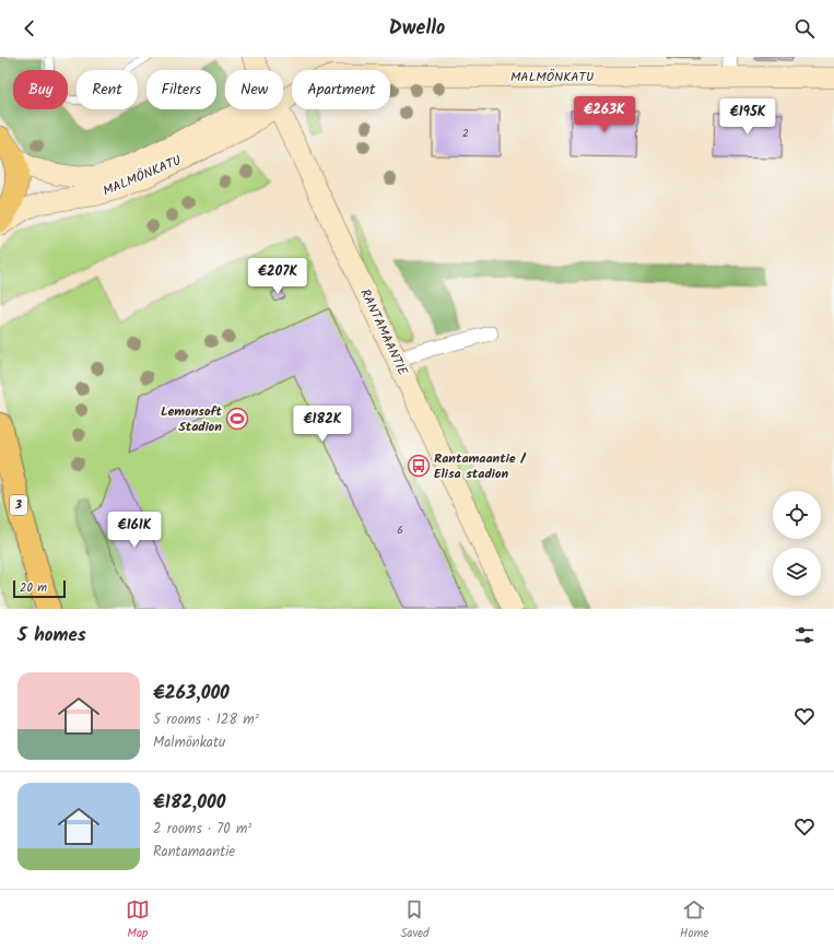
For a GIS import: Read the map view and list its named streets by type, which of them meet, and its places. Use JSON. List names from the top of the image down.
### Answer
{
  "streets": {
    "highway": ["3"],
    "main road": ["MALMÖNKATU", "RANTAMAANTIE"]
  },
  "places": {
    "sports": ["Lemonsoft Stadion"],
    "bus stop": ["Rantamaantie / Elisa stadion"]
  },
  "house_numbers": ["2", "6"],
  "scale_bar": "20 m",
  "page": {
    "header": "Dwello",
    "chip": [
      "Buy",
      "Rent",
      "Filters",
      "New",
      "Apartment"
    ],
    "price": [
      "€263K",
      "€195K",
      "€207K",
      "€182K",
      "€161K"
    ],
    "scale": "20 m",
    "heading": "5 homes",
    "list": [
      {
        "name": "€263,000",
        "note": "5 rooms · 128 m² · Malmönkatu"
      },
      {
        "name": "€182,000",
        "note": "2 rooms · 70 m² · Rantamaantie"
      }
    ],
    "tabs": ["Map", "Saved", "Home"]
  }
}
